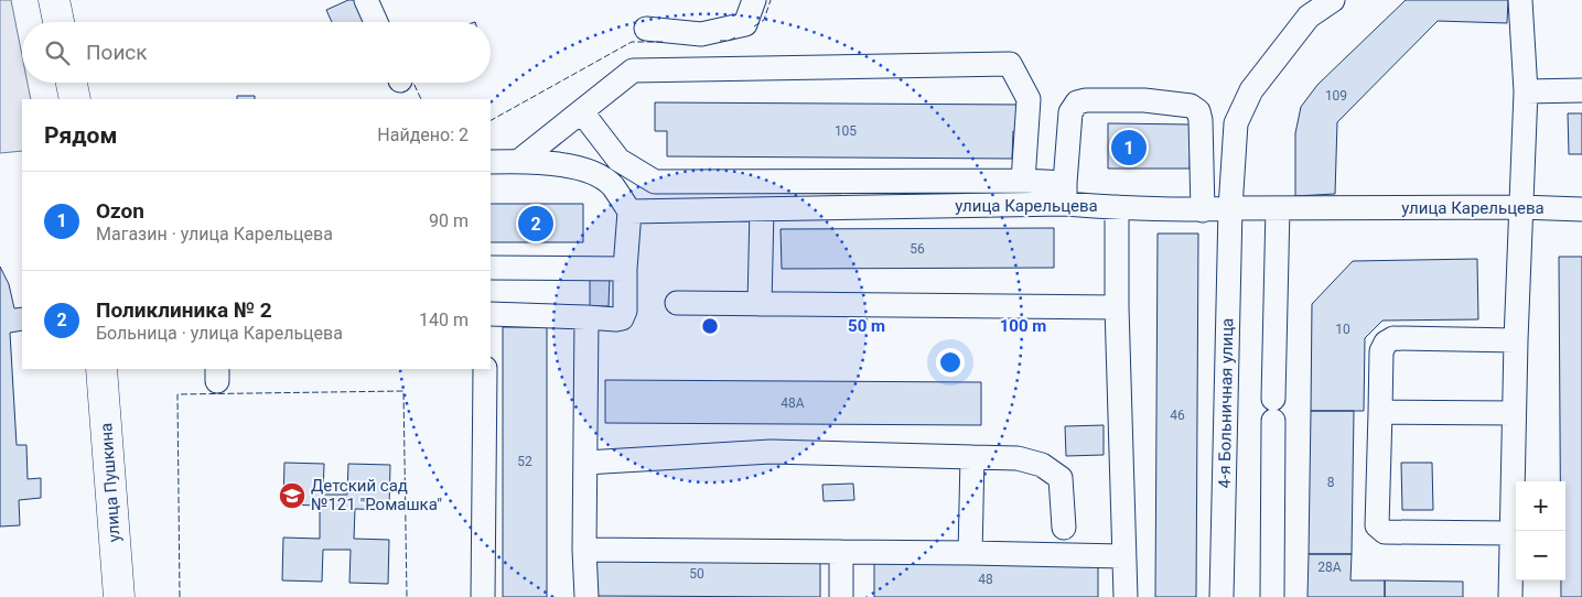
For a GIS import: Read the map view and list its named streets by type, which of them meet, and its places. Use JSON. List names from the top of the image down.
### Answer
{
  "streets": {
    "main road": ["улица Пушкина"],
    "street": ["улица Карельцева", "4-я Больничная улица"]
  },
  "crossings": [
    ["улица Карельцева", "4-я Больничная улица"]
  ],
  "places": {
    "school or university": ["Детский сад №121 \"Ромашка\""]
  },
  "house_numbers": [
    "109",
    "105",
    "56",
    "10",
    "48А",
    "46",
    "52",
    "8",
    "28А",
    "50",
    "48"
  ],
  "page": {
    "search": "Поиск",
    "heading": ["Рядом", "Найдено: 2"],
    "pins": ["1", "2"],
    "list": [
      {
        "mark": "1",
        "name": "Ozon",
        "note": "Магазин · улица Карельцева",
        "value": "90 m"
      },
      {
        "mark": "2",
        "name": "Поликлиника № 2",
        "note": "Больница · улица Карельцева",
        "value": "140 m"
      }
    ],
    "map_buttons": ["+", "−"]
  },
  "rings": ["50 m", "100 m"]
}
